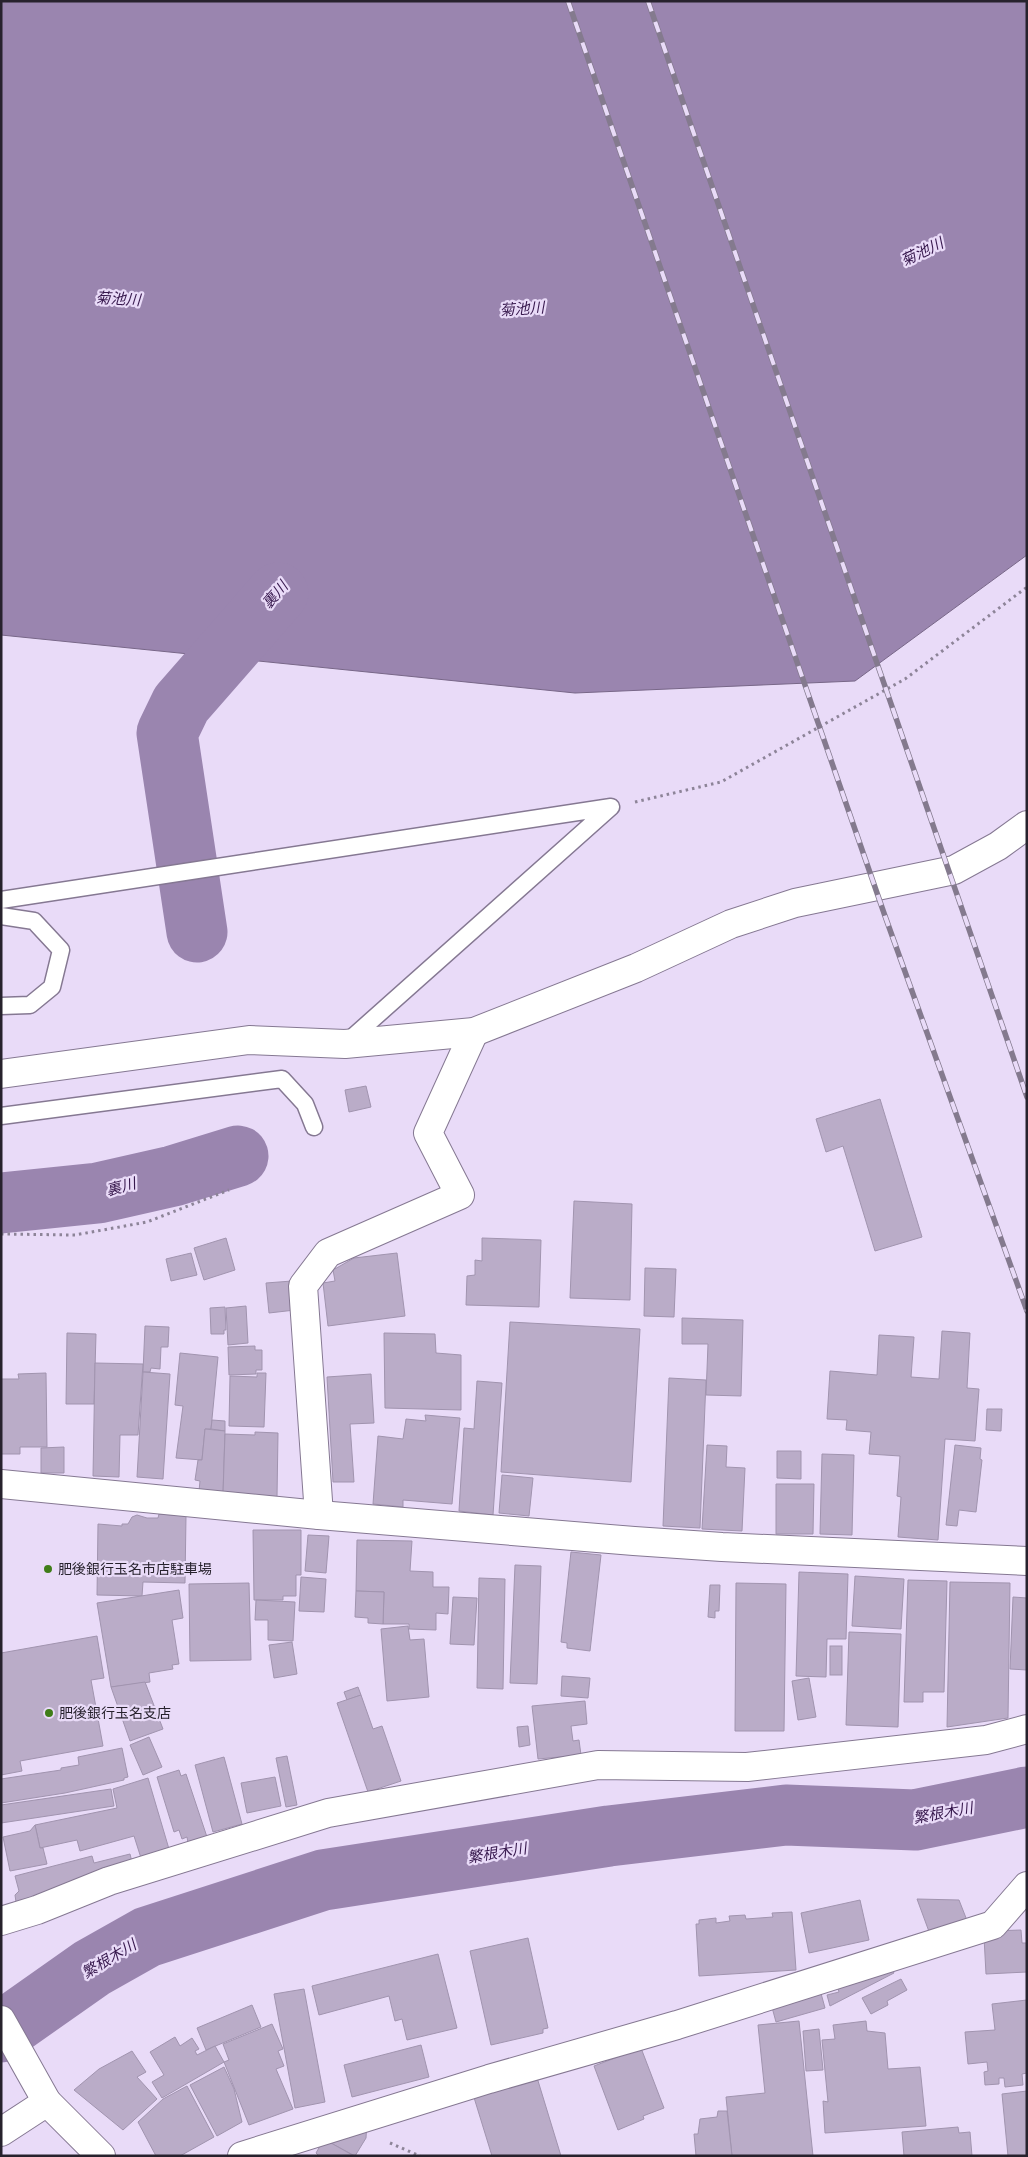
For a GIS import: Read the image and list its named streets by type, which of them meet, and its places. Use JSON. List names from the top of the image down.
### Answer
{
  "water": ["菊池川", "裏川", "繁根木川"],
  "places": ["肥後銀行玉名市店駐車場", "肥後銀行玉名支店"]
}
